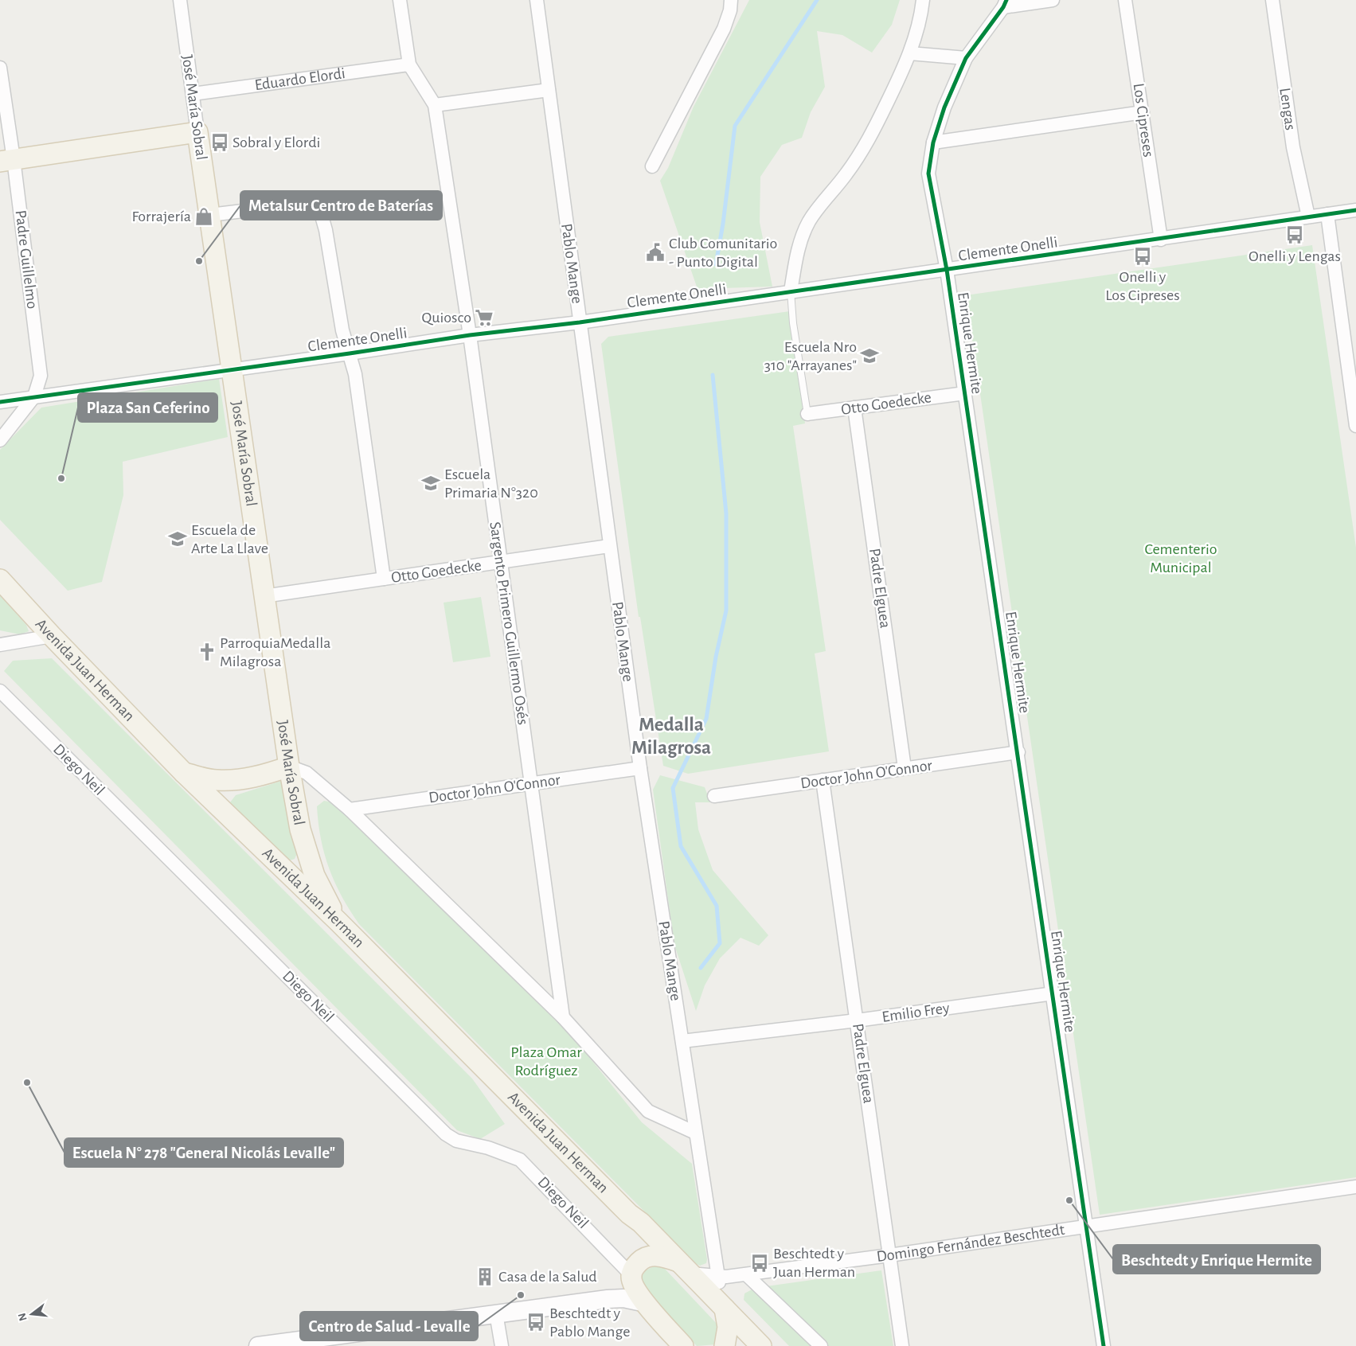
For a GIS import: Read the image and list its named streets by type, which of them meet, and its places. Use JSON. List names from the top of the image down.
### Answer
{
  "streets": {
    "main road": ["José María Sobral", "Avenida Juan Herman"],
    "street": [
      "Eduardo Elordi",
      "Lengas",
      "Los Cipreses",
      "Clemente Onelli",
      "Padre Guillelmo",
      "Pablo Mange",
      "Enrique Hermite",
      "Otto Goedecke",
      "Padre Elguea",
      "Sargento Primero Guillermo Osés",
      "Diego Neil",
      "Doctor John O'Connor",
      "Emilio Frey",
      "Domingo Fernández Beschtedt"
    ]
  },
  "crossings": [
    ["Eduardo Elordi", "José María Sobral"],
    ["Eduardo Elordi", "Sargento Primero Guillermo Osés"],
    ["José María Sobral", "Clemente Onelli"],
    ["José María Sobral", "Otto Goedecke"],
    ["José María Sobral", "Avenida Juan Herman"],
    ["Lengas", "Clemente Onelli"],
    ["Los Cipreses", "Clemente Onelli"],
    ["Clemente Onelli", "Padre Guillelmo"],
    ["Clemente Onelli", "Pablo Mange"],
    ["Clemente Onelli", "Enrique Hermite"],
    ["Clemente Onelli", "Sargento Primero Guillermo Osés"],
    ["Pablo Mange", "Otto Goedecke"],
    ["Pablo Mange", "Avenida Juan Herman"],
    ["Pablo Mange", "Doctor John O'Connor"],
    ["Pablo Mange", "Emilio Frey"],
    ["Pablo Mange", "Domingo Fernández Beschtedt"],
    ["Enrique Hermite", "Otto Goedecke"],
    ["Enrique Hermite", "Doctor John O'Connor"],
    ["Enrique Hermite", "Emilio Frey"],
    ["Enrique Hermite", "Domingo Fernández Beschtedt"],
    ["Otto Goedecke", "Padre Elguea"],
    ["Otto Goedecke", "Sargento Primero Guillermo Osés"],
    ["Padre Elguea", "Doctor John O'Connor"],
    ["Padre Elguea", "Emilio Frey"],
    ["Padre Elguea", "Domingo Fernández Beschtedt"],
    ["Sargento Primero Guillermo Osés", "Doctor John O'Connor"],
    ["Avenida Juan Herman", "Diego Neil"],
    ["Avenida Juan Herman", "Domingo Fernández Beschtedt"]
  ],
  "districts": ["Medalla Milagrosa"],
  "parks": ["Cementerio Municipal", "Plaza Omar Rodríguez"],
  "places": {
    "bus stop": [
      "Sobral y Elordi",
      "Onelli y Lengas",
      "Onelli y Los Cipreses",
      "Beschtedt y Juan Herman",
      "Beschtedt y Pablo Mange"
    ],
    "shop": ["Forrajería"],
    "public building": ["Club Comunitario - Punto Digital"],
    "other": [
      "Metalsur Centro de Baterías",
      "Plaza San Ceferino",
      "Escuela N° 278 \"General Nicolás Levalle\"",
      "Beschtedt y Enrique Hermite",
      "Centro de Salud - Levalle"
    ],
    "supermarket": ["Quiosco"],
    "school or university": ["Escuela Nro 310 \"Arrayanes\"", "Escuela Primaria N°320", "Escuela de Arte La Llave"],
    "church": ["ParroquiaMedalla Milagrosa"],
    "building": ["Casa de la Salud"]
  },
  "north": "left"
}
